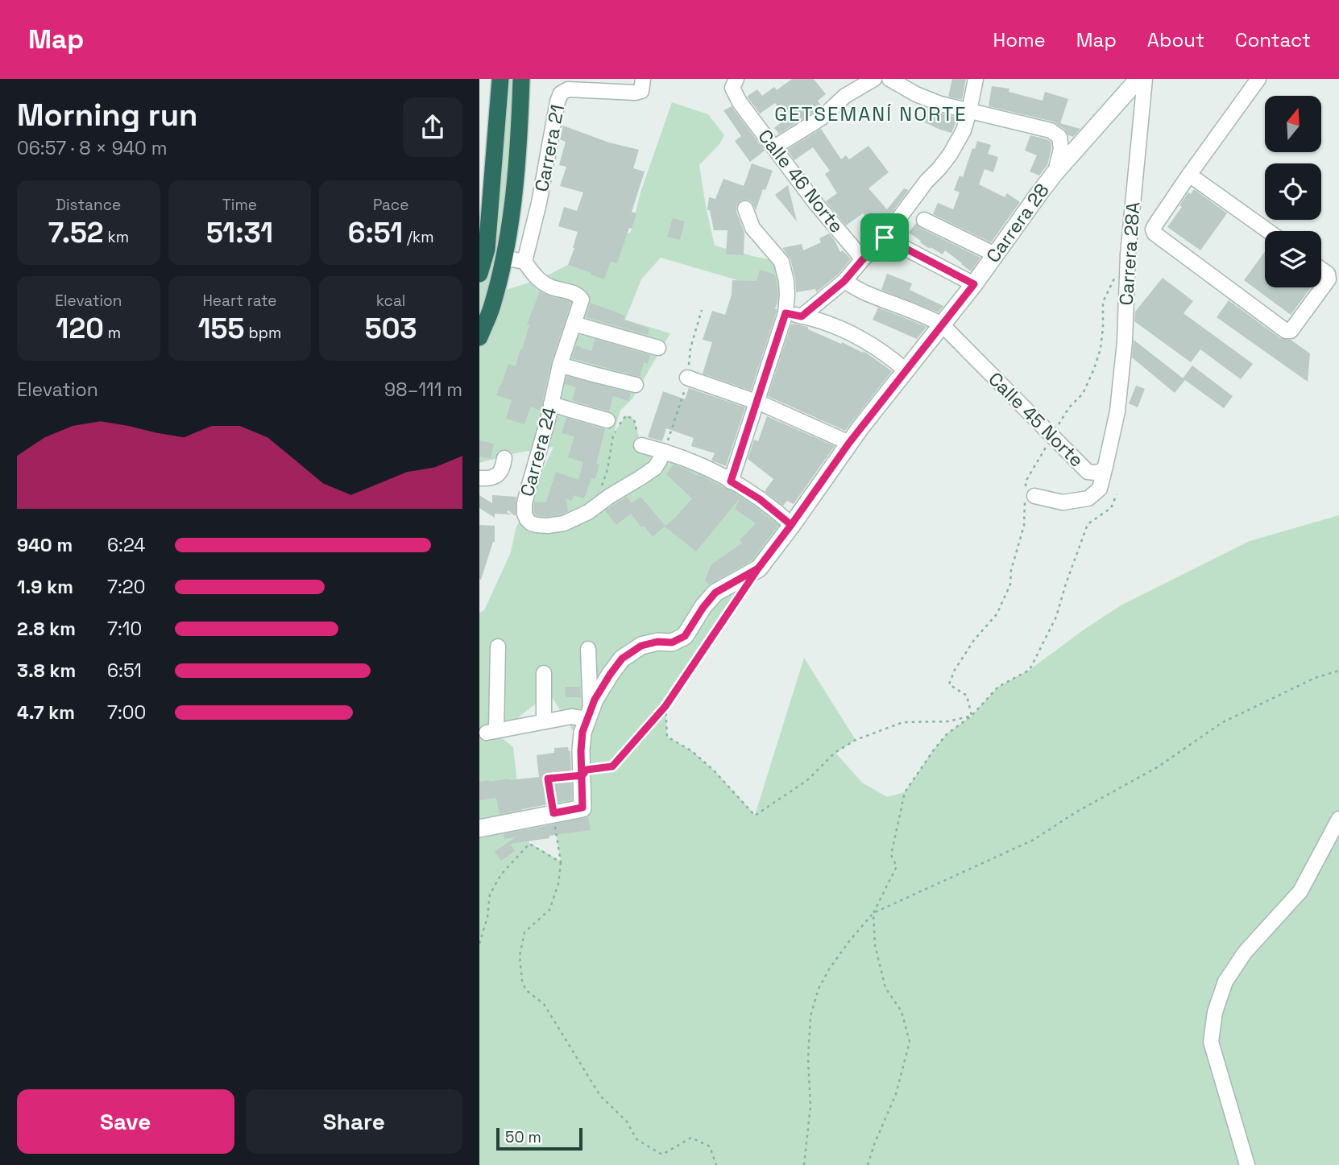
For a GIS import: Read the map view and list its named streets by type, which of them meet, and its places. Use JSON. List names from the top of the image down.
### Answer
{
  "streets": {
    "street": [
      "Carrera 21",
      "Calle 46 Norte",
      "Carrera 28",
      "Carrera 28A",
      "Calle 45 Norte",
      "Carrera 24"
    ]
  },
  "crossings": [
    ["Carrera 21", "Carrera 24"],
    ["Carrera 28", "Calle 45 Norte"],
    ["Carrera 28A", "Calle 45 Norte"]
  ],
  "districts": ["GETSEMANÍ NORTE"],
  "scale_bar": "50 m",
  "north": "top",
  "page": {
    "header": "Map",
    "nav": [
      "Home",
      "Map",
      "About",
      "Contact"
    ],
    "heading": ["Morning run", "06:57 · 8 × 940 m"],
    "stats": [
      ["Distance", "7.52 km"],
      ["Time", "51:31"],
      ["Pace", "6:51 /km"],
      ["Elevation", "120 m"],
      ["Heart rate", "155 bpm"],
      ["kcal", "503"]
    ],
    "chart": ["Elevation", "98–111 m"],
    "list": [
      {
        "name": "940 m",
        "note": "6:24"
      },
      {
        "name": "1.9 km",
        "note": "7:20"
      },
      {
        "name": "2.8 km",
        "note": "7:10"
      },
      {
        "name": "3.8 km",
        "note": "6:51"
      },
      {
        "name": "4.7 km",
        "note": "7:00"
      }
    ],
    "buttons": ["Save", "Share"],
    "scale": "50 m"
  }
}
